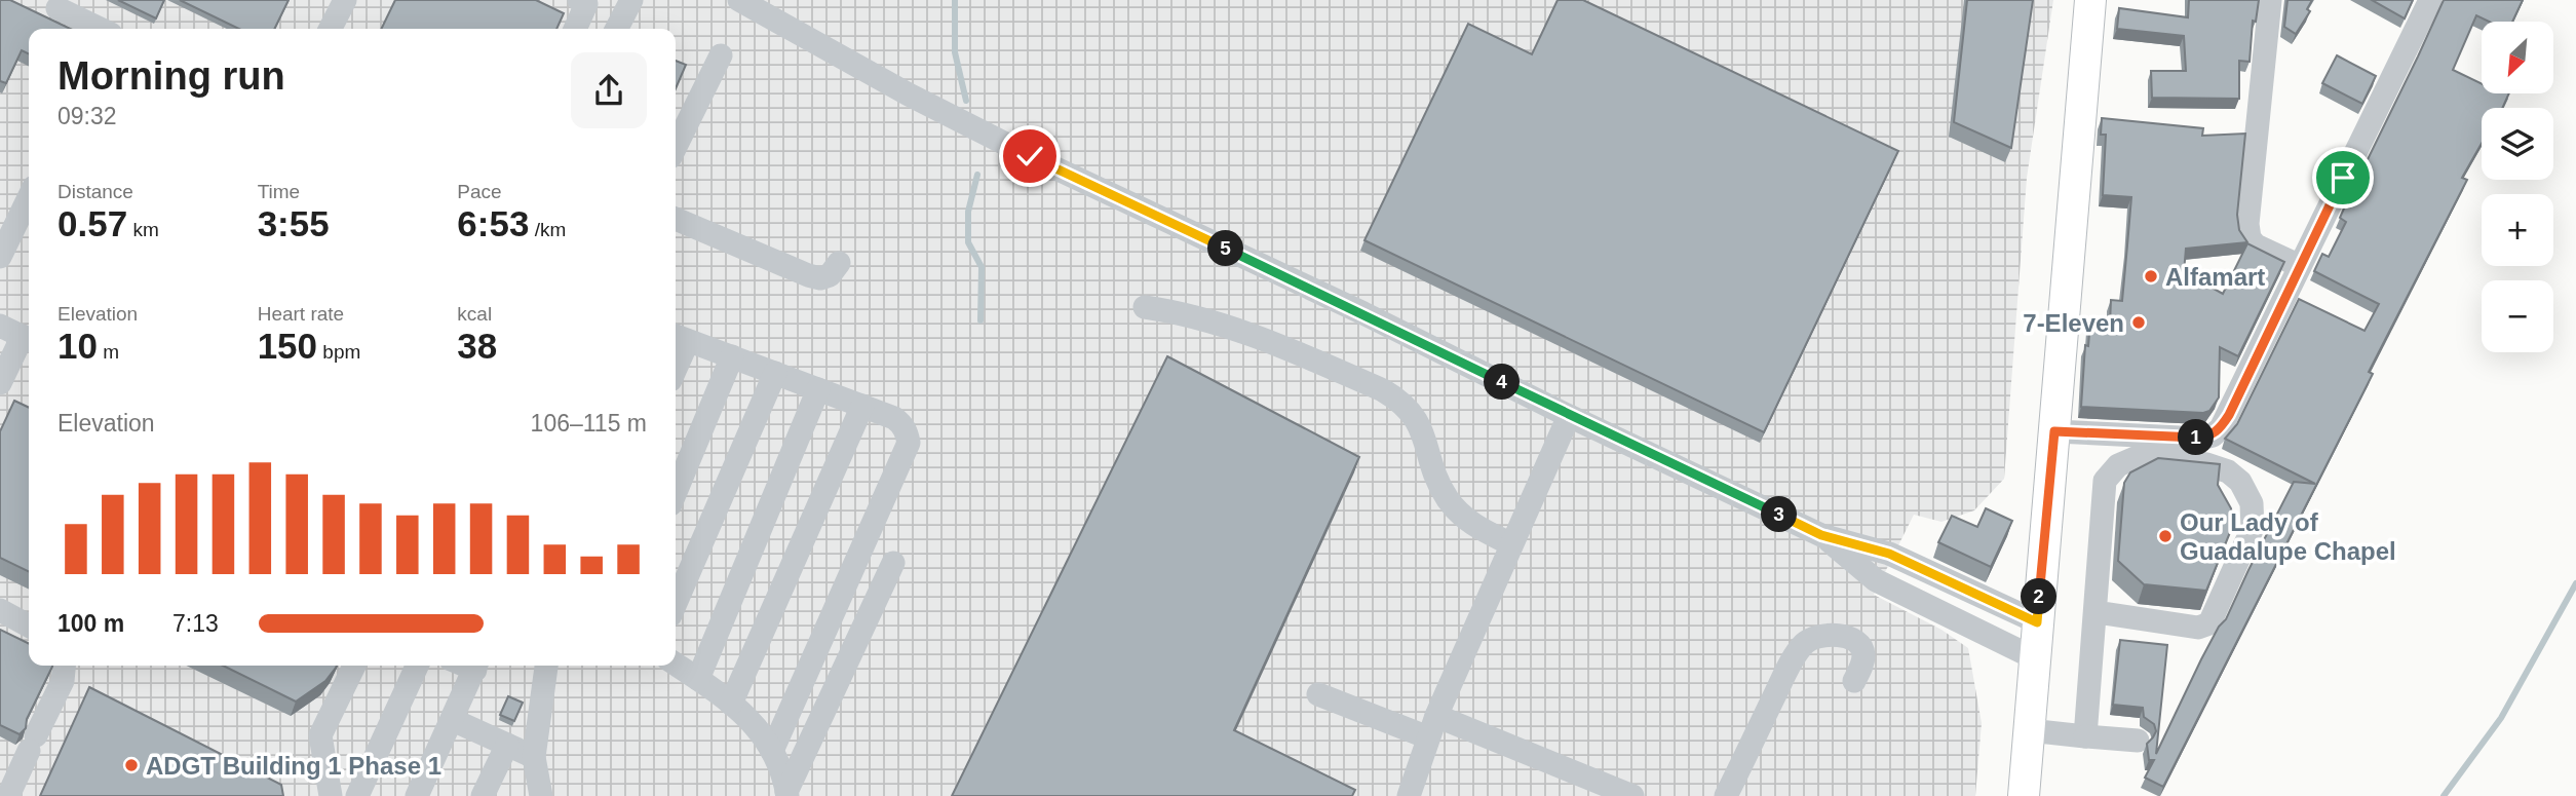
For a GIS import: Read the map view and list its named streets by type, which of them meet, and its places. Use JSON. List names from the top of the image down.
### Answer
{
  "places": [
    "Alfamart",
    "7-Eleven",
    "Our Lady of Guadalupe Chapel",
    "ADGT Building 1 Phase 1"
  ],
  "north": "bottom left",
  "page": {
    "map_buttons": ["+", "−"],
    "heading": ["Morning run", "09:32"],
    "stats": [
      ["Distance", "0.57 km"],
      ["Time", "3:55"],
      ["Pace", "6:53 /km"],
      ["Elevation", "10 m"],
      ["Heart rate", "150 bpm"],
      ["kcal", "38"]
    ],
    "pins": [
      "5",
      "4",
      "1",
      "3",
      "2"
    ],
    "chart": ["Elevation", "106–115 m"],
    "list": [
      {
        "name": "100 m",
        "note": "7:13"
      }
    ]
  }
}
